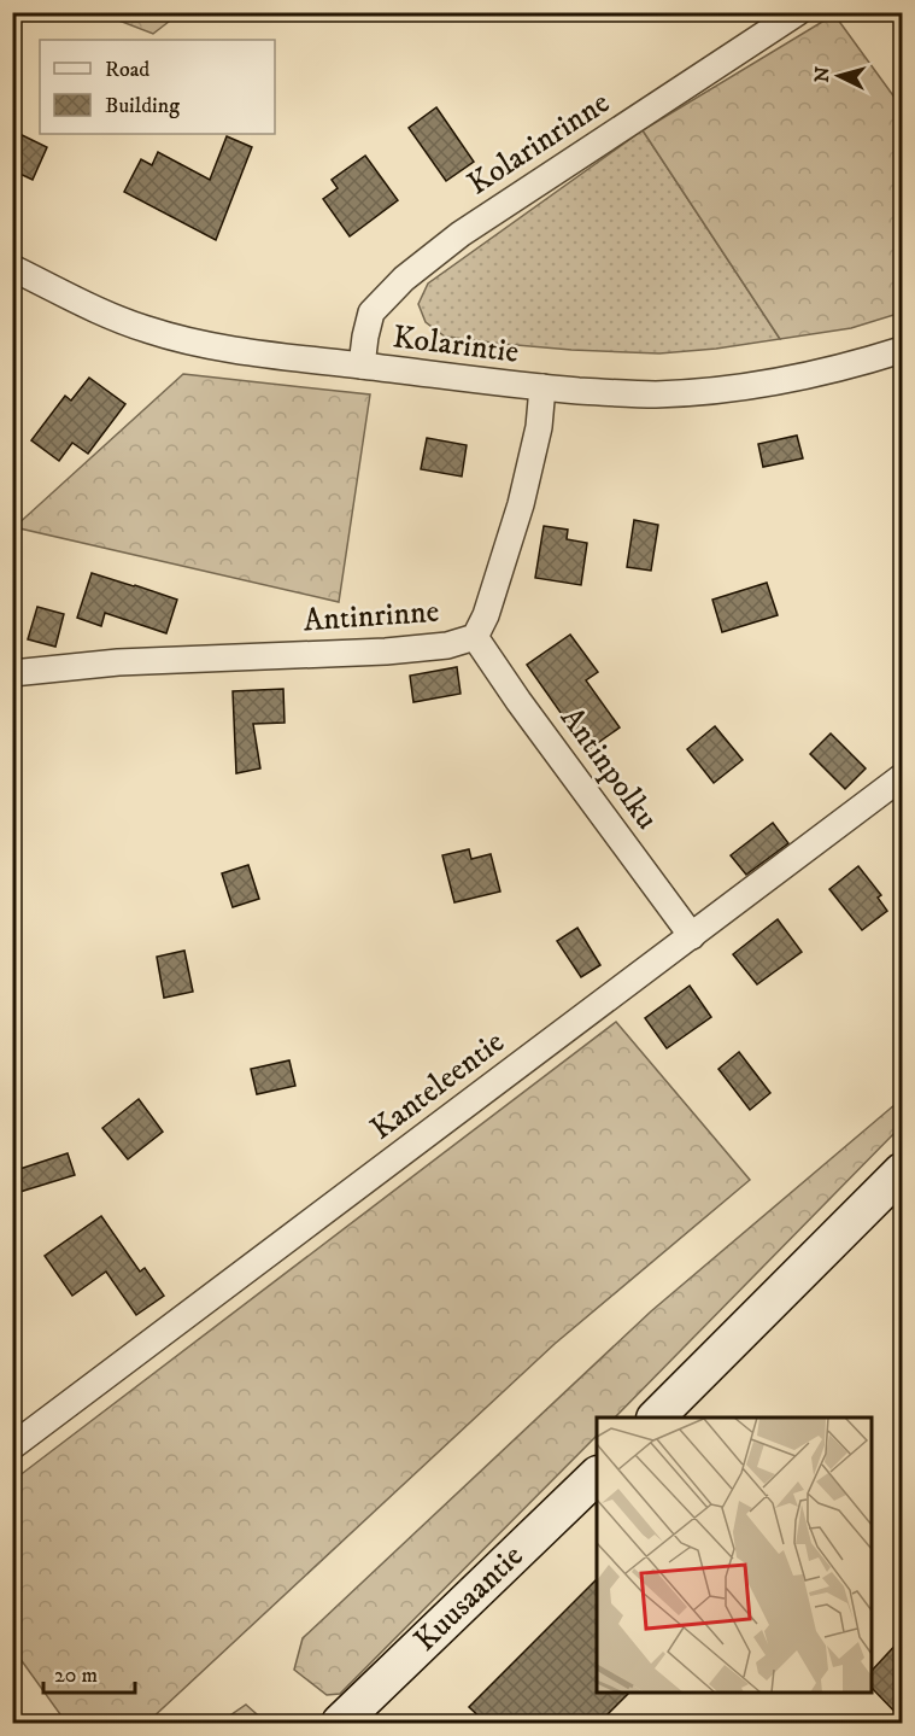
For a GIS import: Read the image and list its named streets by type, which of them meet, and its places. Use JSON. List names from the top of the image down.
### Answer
{
  "streets": {
    "main road": ["Kuusaantie"],
    "street": [
      "Kolarinrinne",
      "Kolarintie",
      "Antinrinne",
      "Antinpolku",
      "Kanteleentie"
    ]
  },
  "crossings": [
    ["Kolarinrinne", "Kolarintie"],
    ["Kolarintie", "Antinrinne"],
    ["Antinrinne", "Antinpolku"],
    ["Antinpolku", "Kanteleentie"]
  ],
  "legend": ["Road", "Building"],
  "scale_bar": "20 m",
  "north": "left"
}
